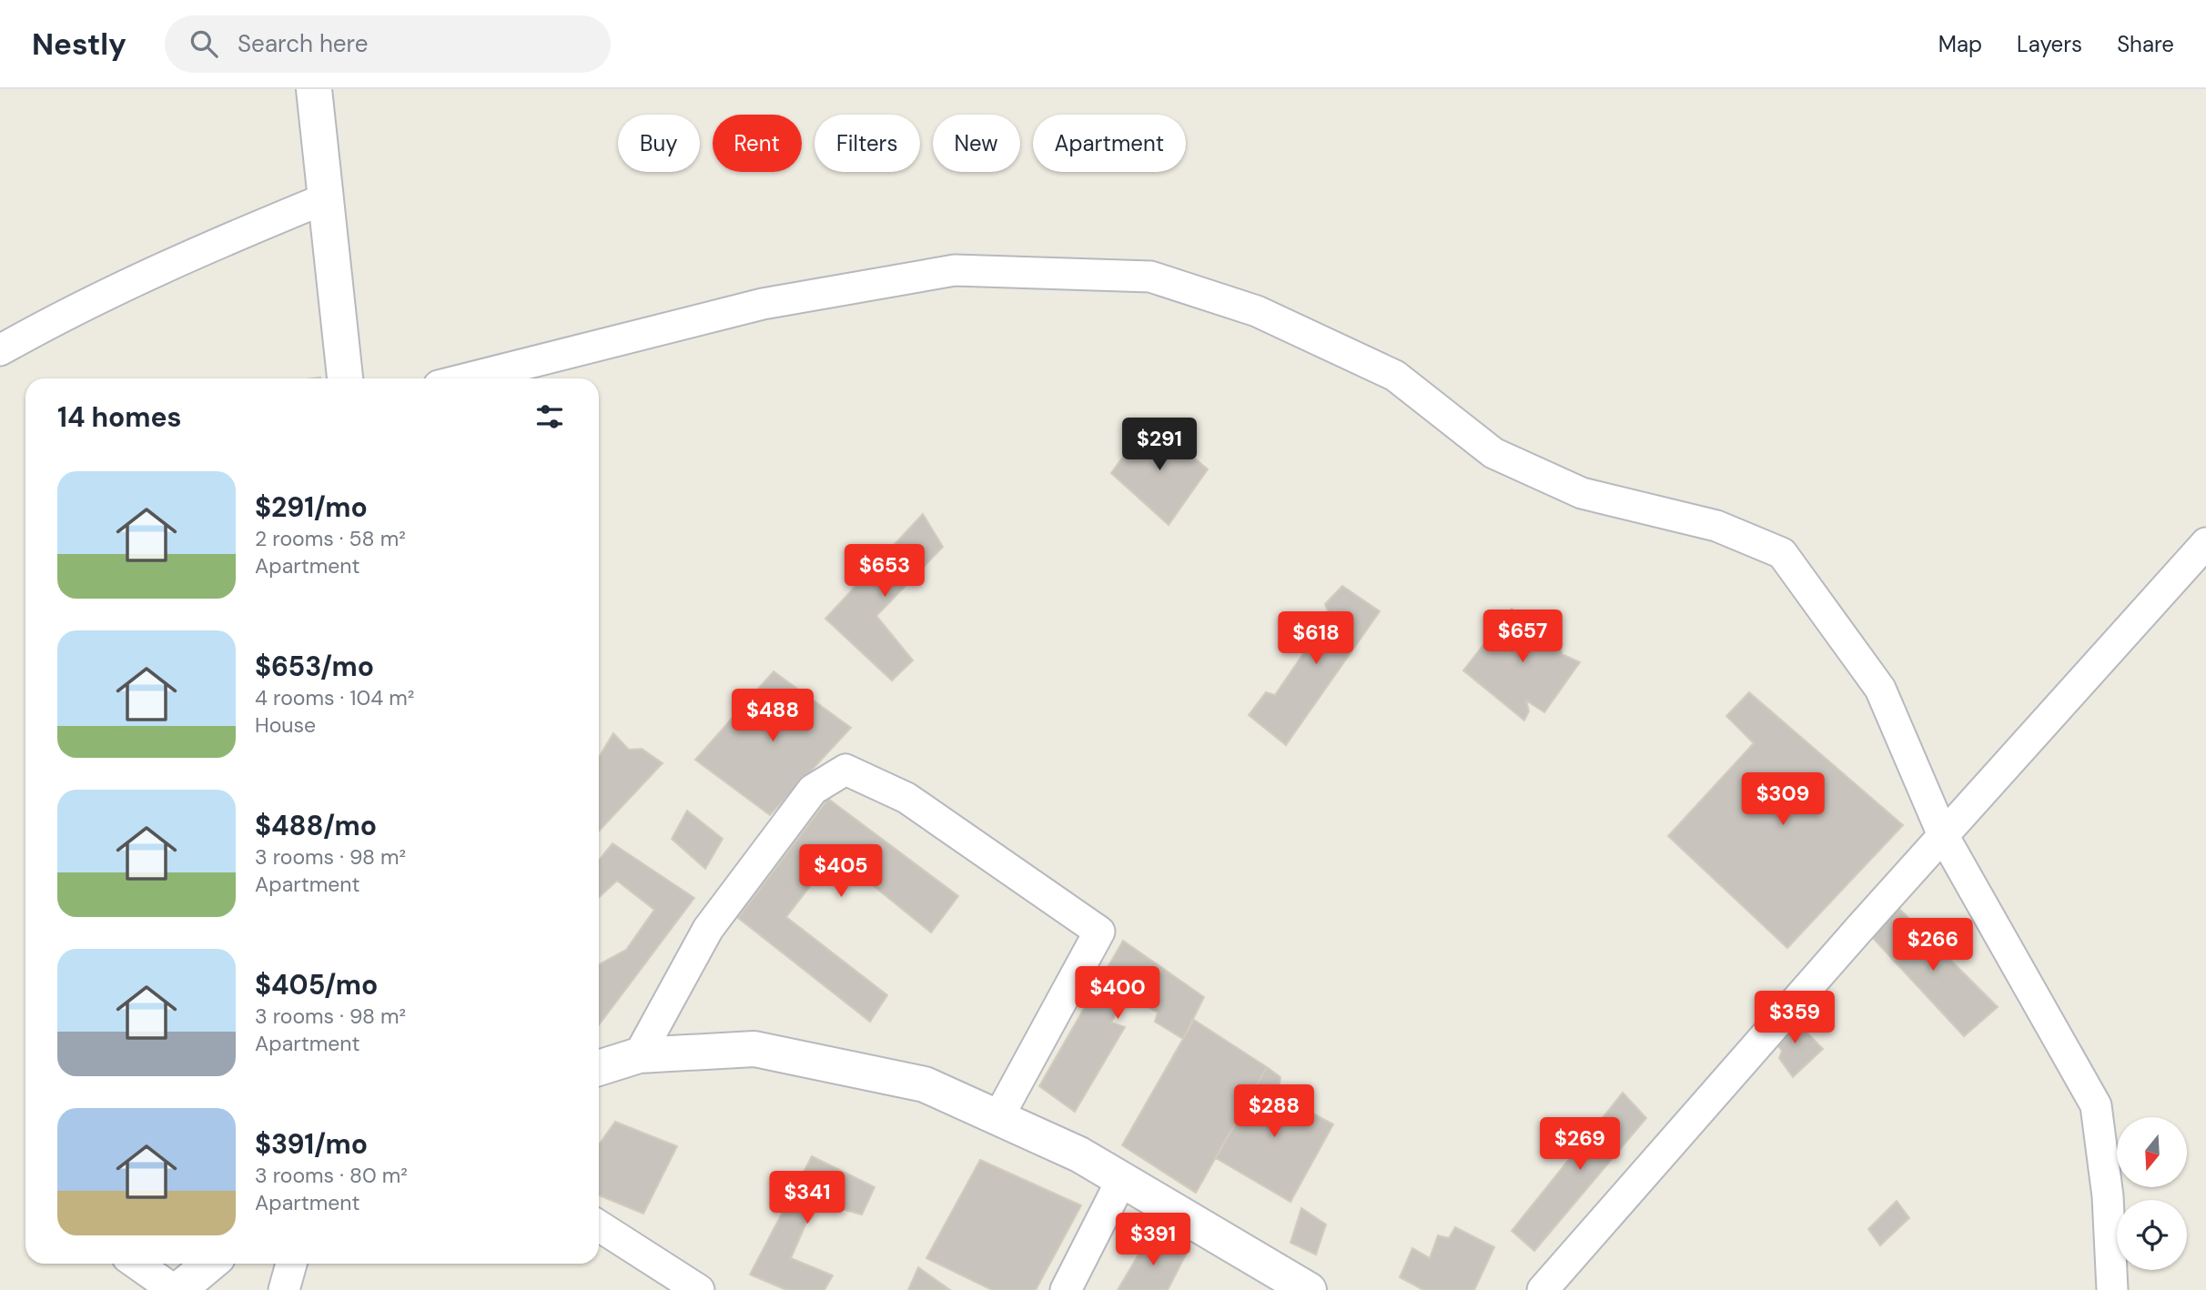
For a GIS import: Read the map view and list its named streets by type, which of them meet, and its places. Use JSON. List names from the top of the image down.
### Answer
{
  "north": "bottom",
  "page": {
    "header": "Nestly",
    "search": "Search here",
    "nav": ["Map", "Layers", "Share"],
    "chip": [
      "Buy",
      "Rent",
      "Filters",
      "New",
      "Apartment"
    ],
    "heading": "14 homes",
    "price": [
      "$291",
      "$653",
      "$657",
      "$618",
      "$488",
      "$309",
      "$405",
      "$266",
      "$400",
      "$359",
      "$288",
      "$269",
      "$341",
      "$391"
    ],
    "list": [
      {
        "name": "$291/mo",
        "note": "2 rooms · 58 m² · Apartment"
      },
      {
        "name": "$653/mo",
        "note": "4 rooms · 104 m² · House"
      },
      {
        "name": "$488/mo",
        "note": "3 rooms · 98 m² · Apartment"
      },
      {
        "name": "$405/mo",
        "note": "3 rooms · 98 m² · Apartment"
      },
      {
        "name": "$391/mo",
        "note": "3 rooms · 80 m² · Apartment"
      }
    ]
  }
}
